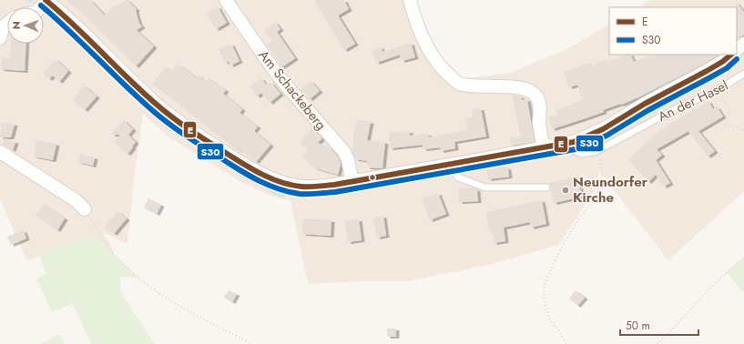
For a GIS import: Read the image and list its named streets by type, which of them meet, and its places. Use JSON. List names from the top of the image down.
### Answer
{
  "streets": {
    "street": ["Am Schackeberg", "An der Hasel"]
  },
  "crossings": [
    ["Am Schackeberg", "An der Hasel"]
  ],
  "places": ["Neundorfer Kirche"],
  "lines": ["transit line E", "transit line S30"],
  "legend": ["E", "S30"],
  "scale_bar": "50 m",
  "north": "left"
}
